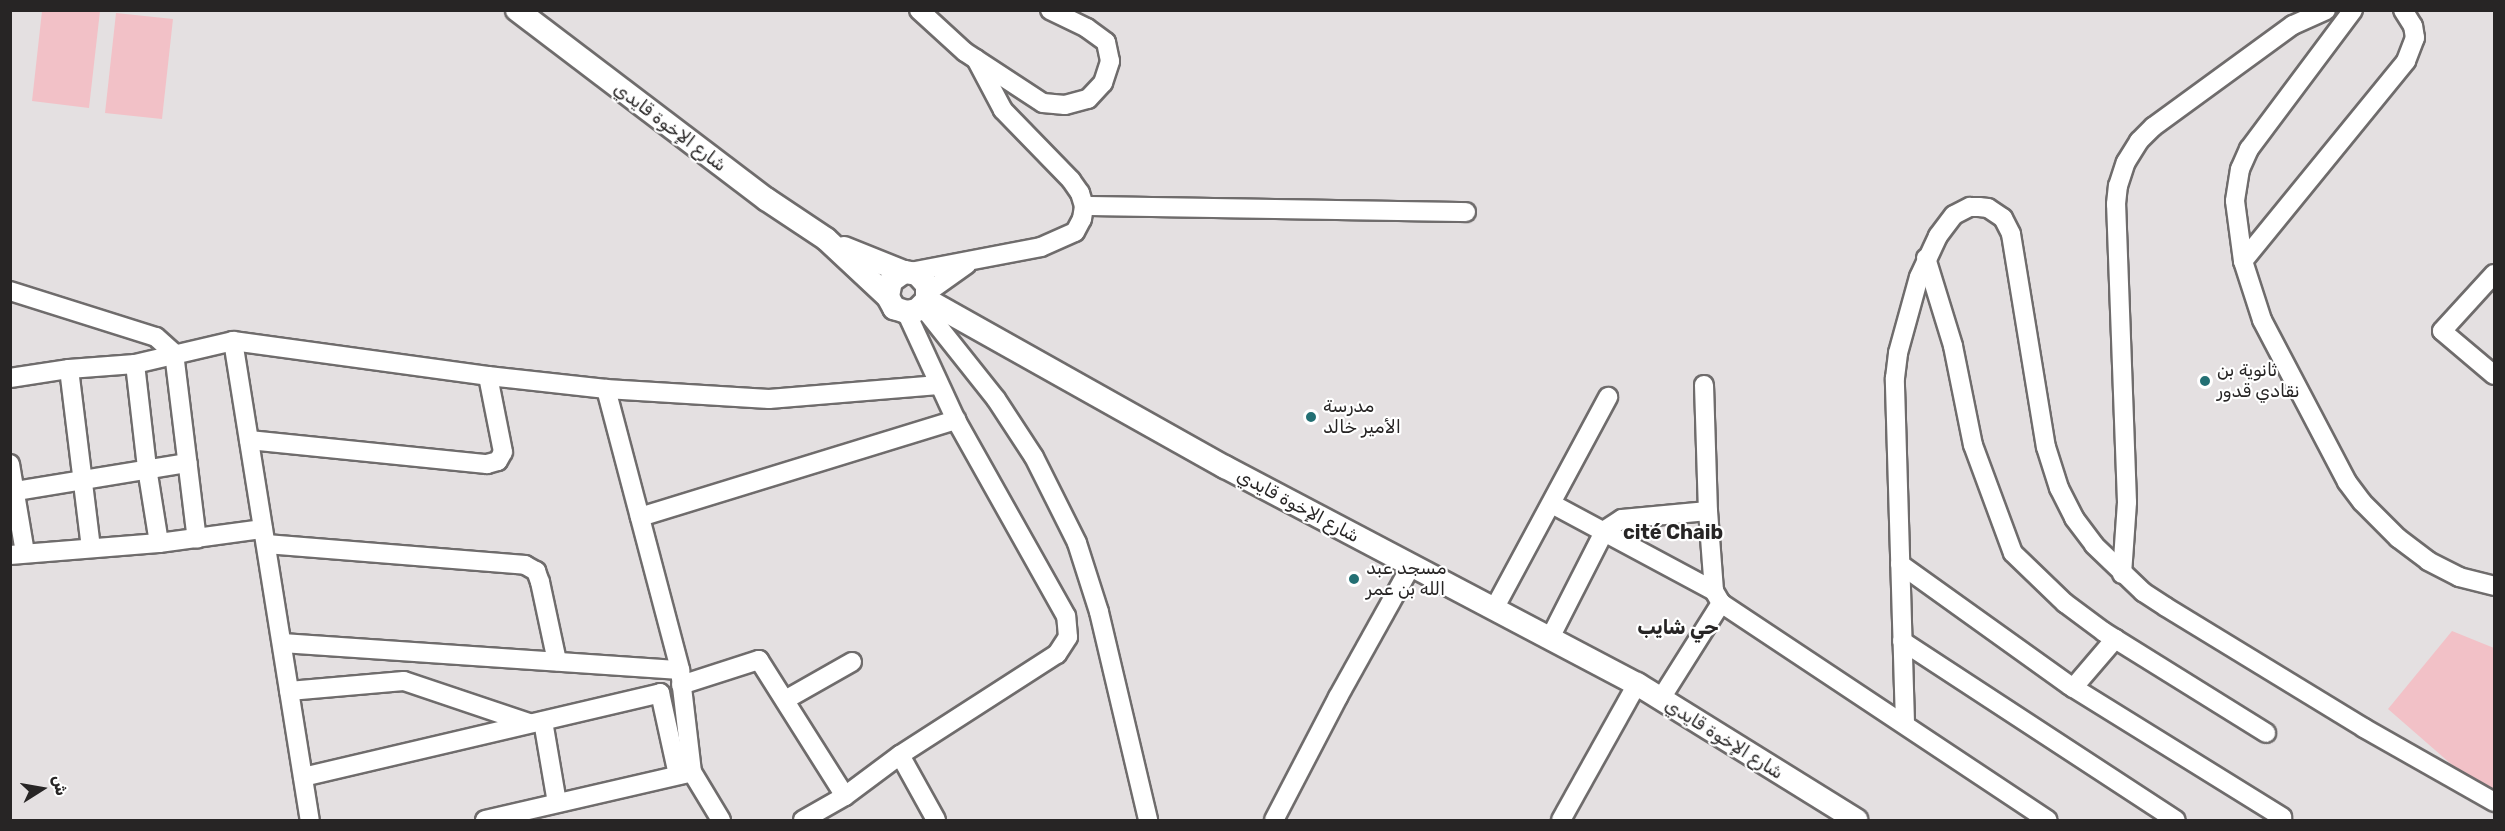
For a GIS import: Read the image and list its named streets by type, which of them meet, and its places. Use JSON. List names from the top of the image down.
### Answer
{
  "streets": {
    "main road": ["شارع الإخوة قايدي"]
  },
  "districts": ["cité Chaib", "حي شايب"],
  "places": ["ثانوية بن نقادي قدور", "مدرسة الأمير خالد", "مسجد عبد الله بن عمر"],
  "north": "right"
}
